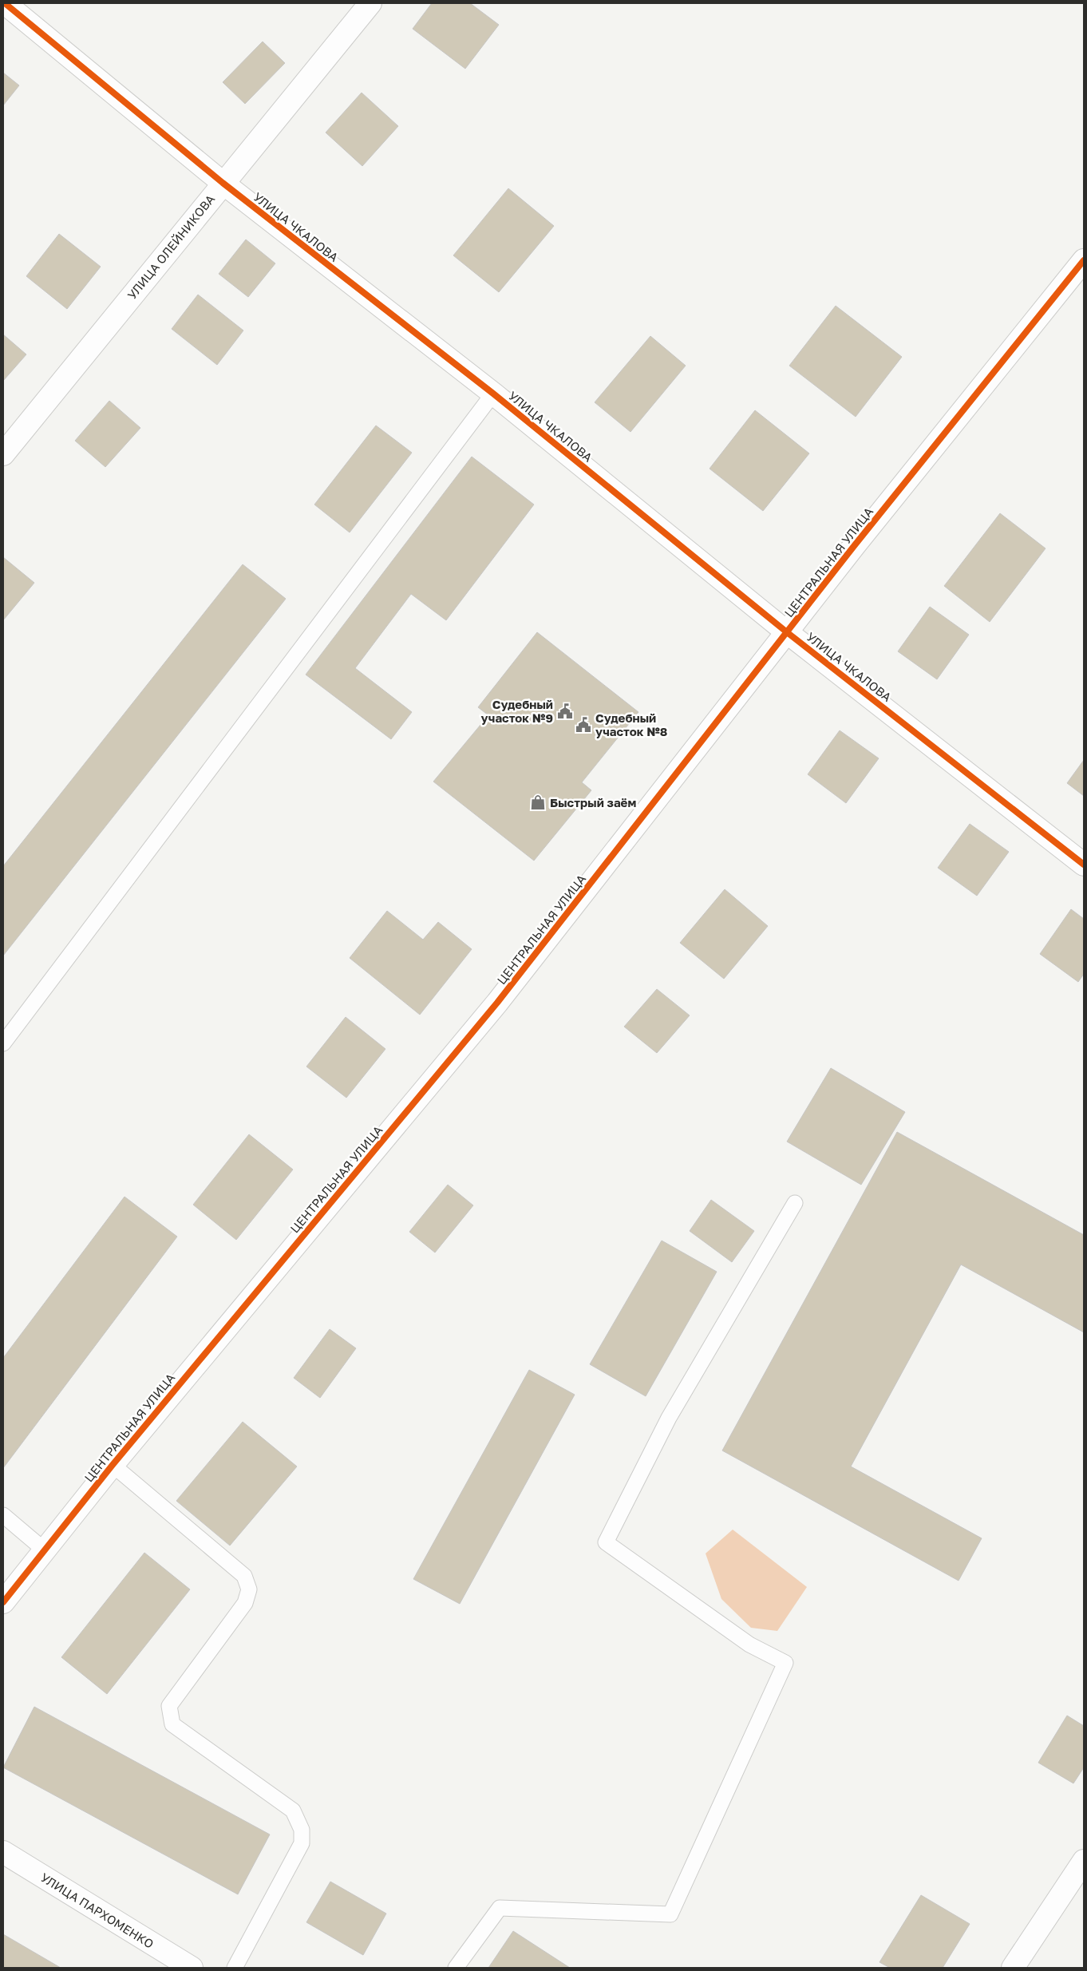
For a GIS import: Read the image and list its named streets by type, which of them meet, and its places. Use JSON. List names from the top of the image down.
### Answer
{
  "streets": {
    "street": [
      "УЛИЦА ЧКАЛОВА",
      "УЛИЦА ОЛЕЙНИКОВА",
      "ЦЕНТРАЛЬНАЯ УЛИЦА",
      "УЛИЦА ПАРХОМЕНКО"
    ]
  },
  "crossings": [
    ["УЛИЦА ЧКАЛОВА", "УЛИЦА ОЛЕЙНИКОВА"],
    ["УЛИЦА ЧКАЛОВА", "ЦЕНТРАЛЬНАЯ УЛИЦА"]
  ],
  "places": {
    "public building": ["Судебный участок №9", "Судебный участок №8"],
    "shop": ["Быстрый заём"]
  }
}
